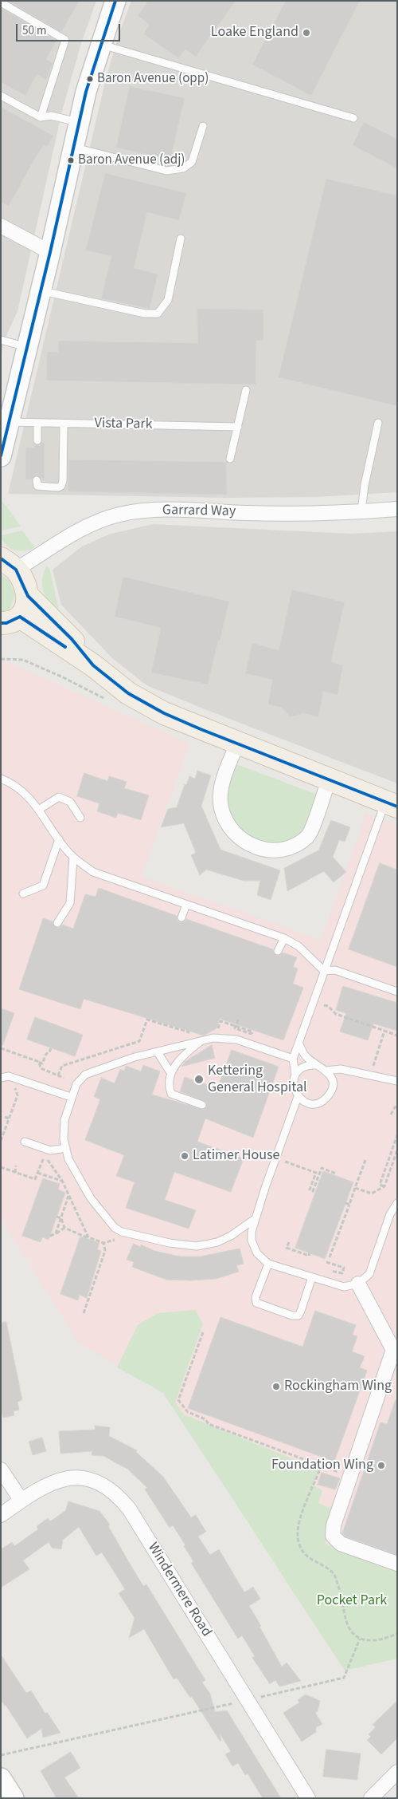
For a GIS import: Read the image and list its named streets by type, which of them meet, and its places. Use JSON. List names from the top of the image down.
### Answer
{
  "streets": {
    "street": ["Garrard Way", "Windermere Road"],
    "lane": ["Vista Park"]
  },
  "parks": ["Pocket Park"],
  "places": [
    "Loake England",
    "Baron Avenue (opp)",
    "Baron Avenue (adj)",
    "Kettering General Hospital",
    "Latimer House",
    "Rockingham Wing",
    "Foundation Wing"
  ],
  "scale_bar": "50 m"
}
